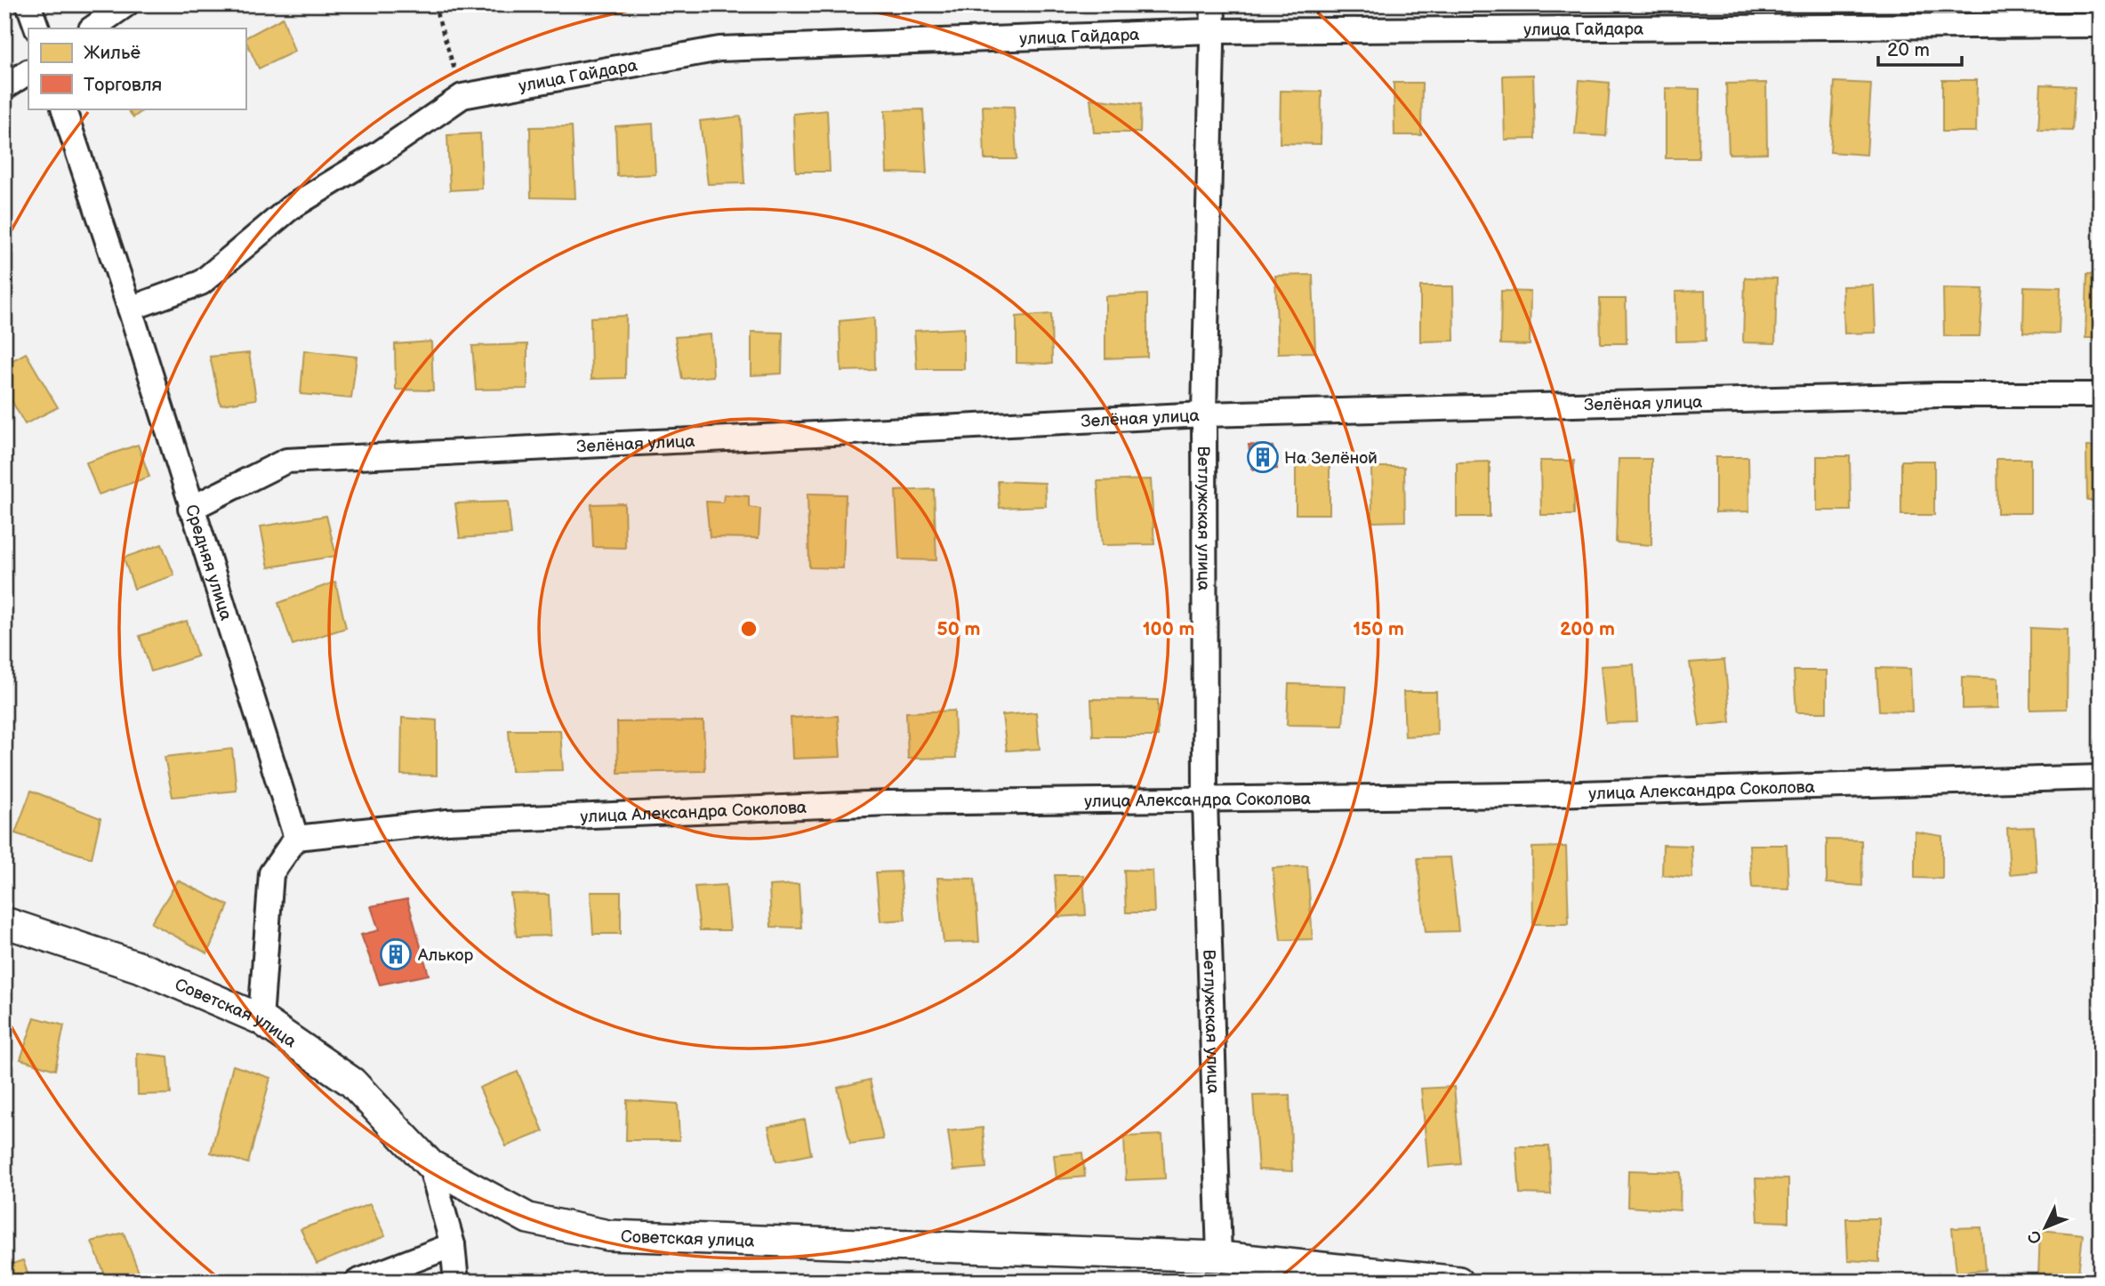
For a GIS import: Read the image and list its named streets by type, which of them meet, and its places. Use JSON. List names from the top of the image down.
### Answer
{
  "streets": {
    "street": [
      "улица Гайдара",
      "Зелёная улица",
      "Ветлужская улица",
      "Средняя улица",
      "улица Александра Соколова",
      "Советская улица"
    ]
  },
  "crossings": [
    ["улица Гайдара", "Ветлужская улица"],
    ["улица Гайдара", "Средняя улица"],
    ["Зелёная улица", "Ветлужская улица"],
    ["Зелёная улица", "Средняя улица"],
    ["Ветлужская улица", "улица Александра Соколова"],
    ["Ветлужская улица", "Советская улица"],
    ["Средняя улица", "улица Александра Соколова"]
  ],
  "places": {
    "building": ["На Зелёной", "Алькор"]
  },
  "legend": ["Жильё", "Торговля"],
  "scale_bar": "20 m",
  "north": "bottom left",
  "rings": [
    "50 m",
    "100 m",
    "150 m",
    "200 m"
  ]
}
